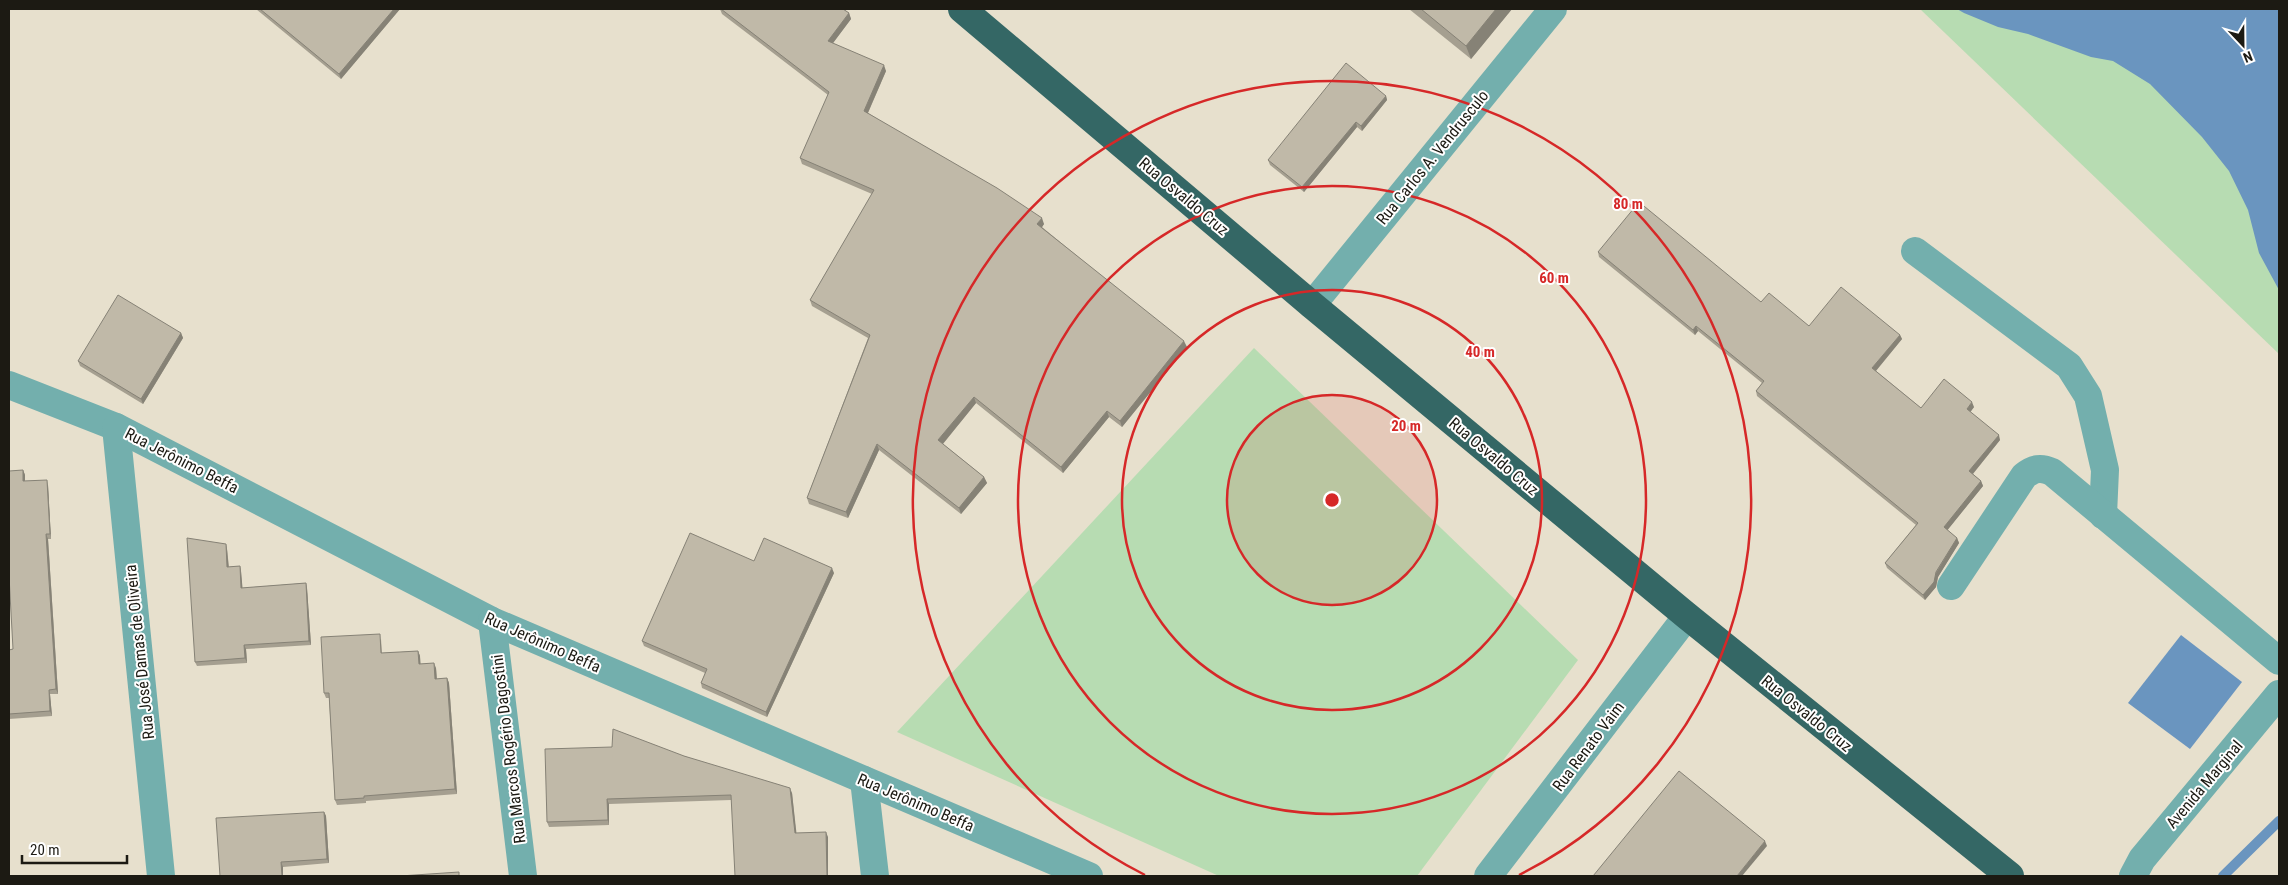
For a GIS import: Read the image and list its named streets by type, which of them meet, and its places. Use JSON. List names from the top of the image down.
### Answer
{
  "streets": {
    "highway": ["Rua Osvaldo Cruz"],
    "street": [
      "Rua Carlos A. Vendrusculo",
      "Rua Jerônimo Beffa",
      "Rua José Damas de Oliveira",
      "Rua Renato Vaim",
      "Rua Marcos Rogério Dagostini",
      "Avenida Marginal"
    ]
  },
  "crossings": [
    ["Rua Carlos A. Vendrusculo", "Rua Osvaldo Cruz"],
    ["Rua Osvaldo Cruz", "Rua Renato Vaim"],
    ["Rua Jerônimo Beffa", "Rua José Damas de Oliveira"],
    ["Rua Jerônimo Beffa", "Rua Marcos Rogério Dagostini"]
  ],
  "scale_bar": "20 m",
  "north": "bottom",
  "rings": [
    "80 m",
    "60 m",
    "40 m",
    "20 m"
  ]
}
